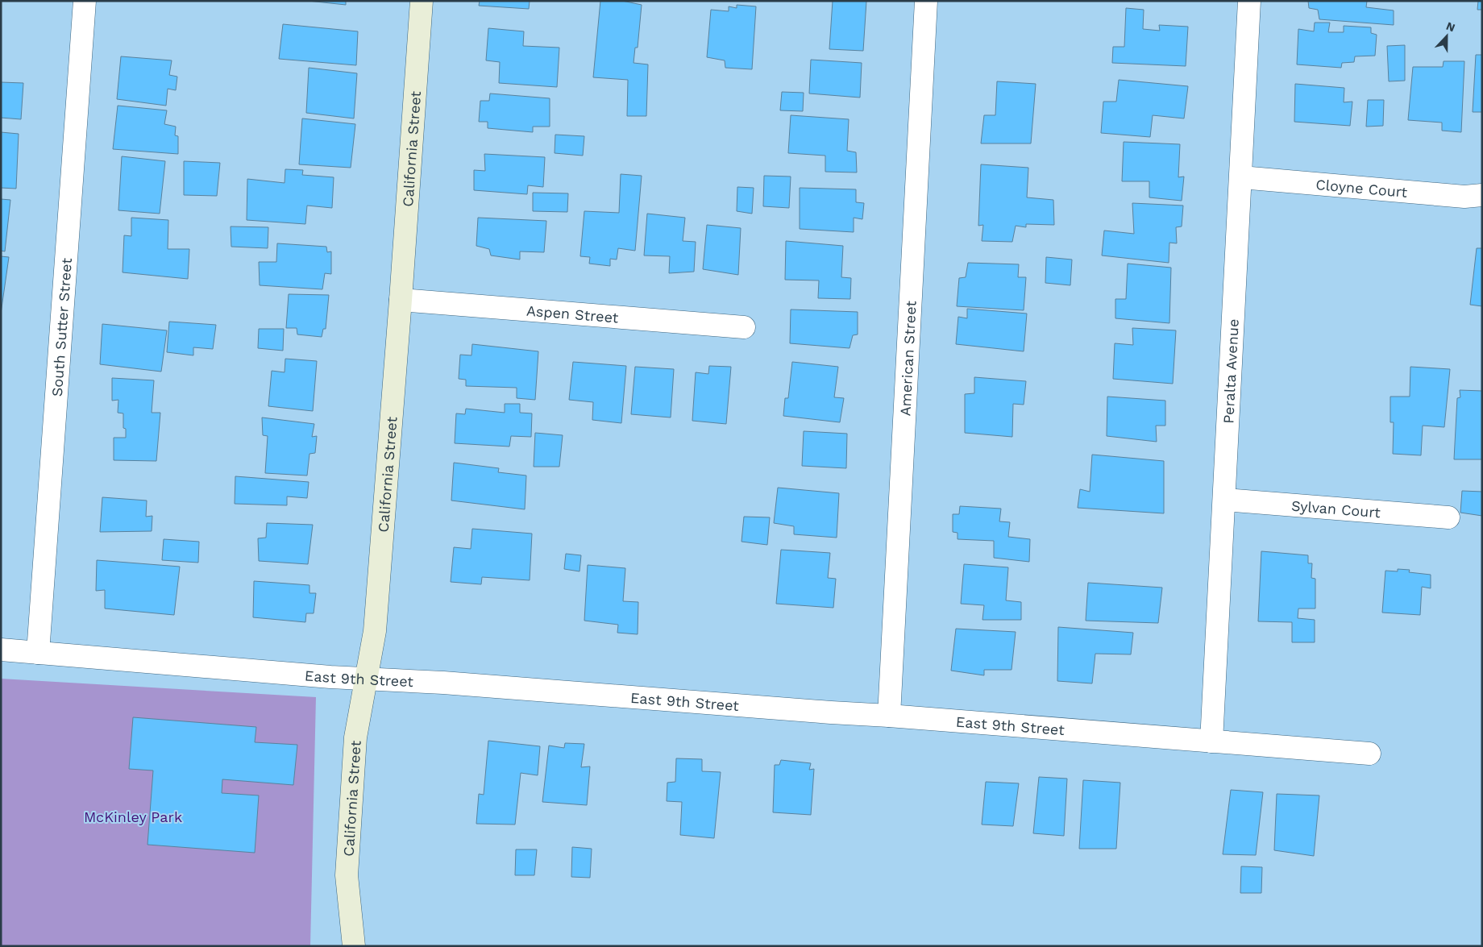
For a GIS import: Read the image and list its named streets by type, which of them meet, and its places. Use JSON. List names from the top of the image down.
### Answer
{
  "streets": {
    "street": [
      "California Street",
      "Cloyne Court",
      "Aspen Street",
      "South Sutter Street",
      "American Street",
      "Peralta Avenue",
      "Sylvan Court",
      "East 9th Street"
    ]
  },
  "crossings": [
    ["California Street", "Aspen Street"],
    ["California Street", "East 9th Street"],
    ["Cloyne Court", "Peralta Avenue"],
    ["South Sutter Street", "East 9th Street"],
    ["American Street", "East 9th Street"],
    ["Peralta Avenue", "Sylvan Court"],
    ["Peralta Avenue", "East 9th Street"]
  ],
  "parks": ["McKinley Park"],
  "north": "top"
}
